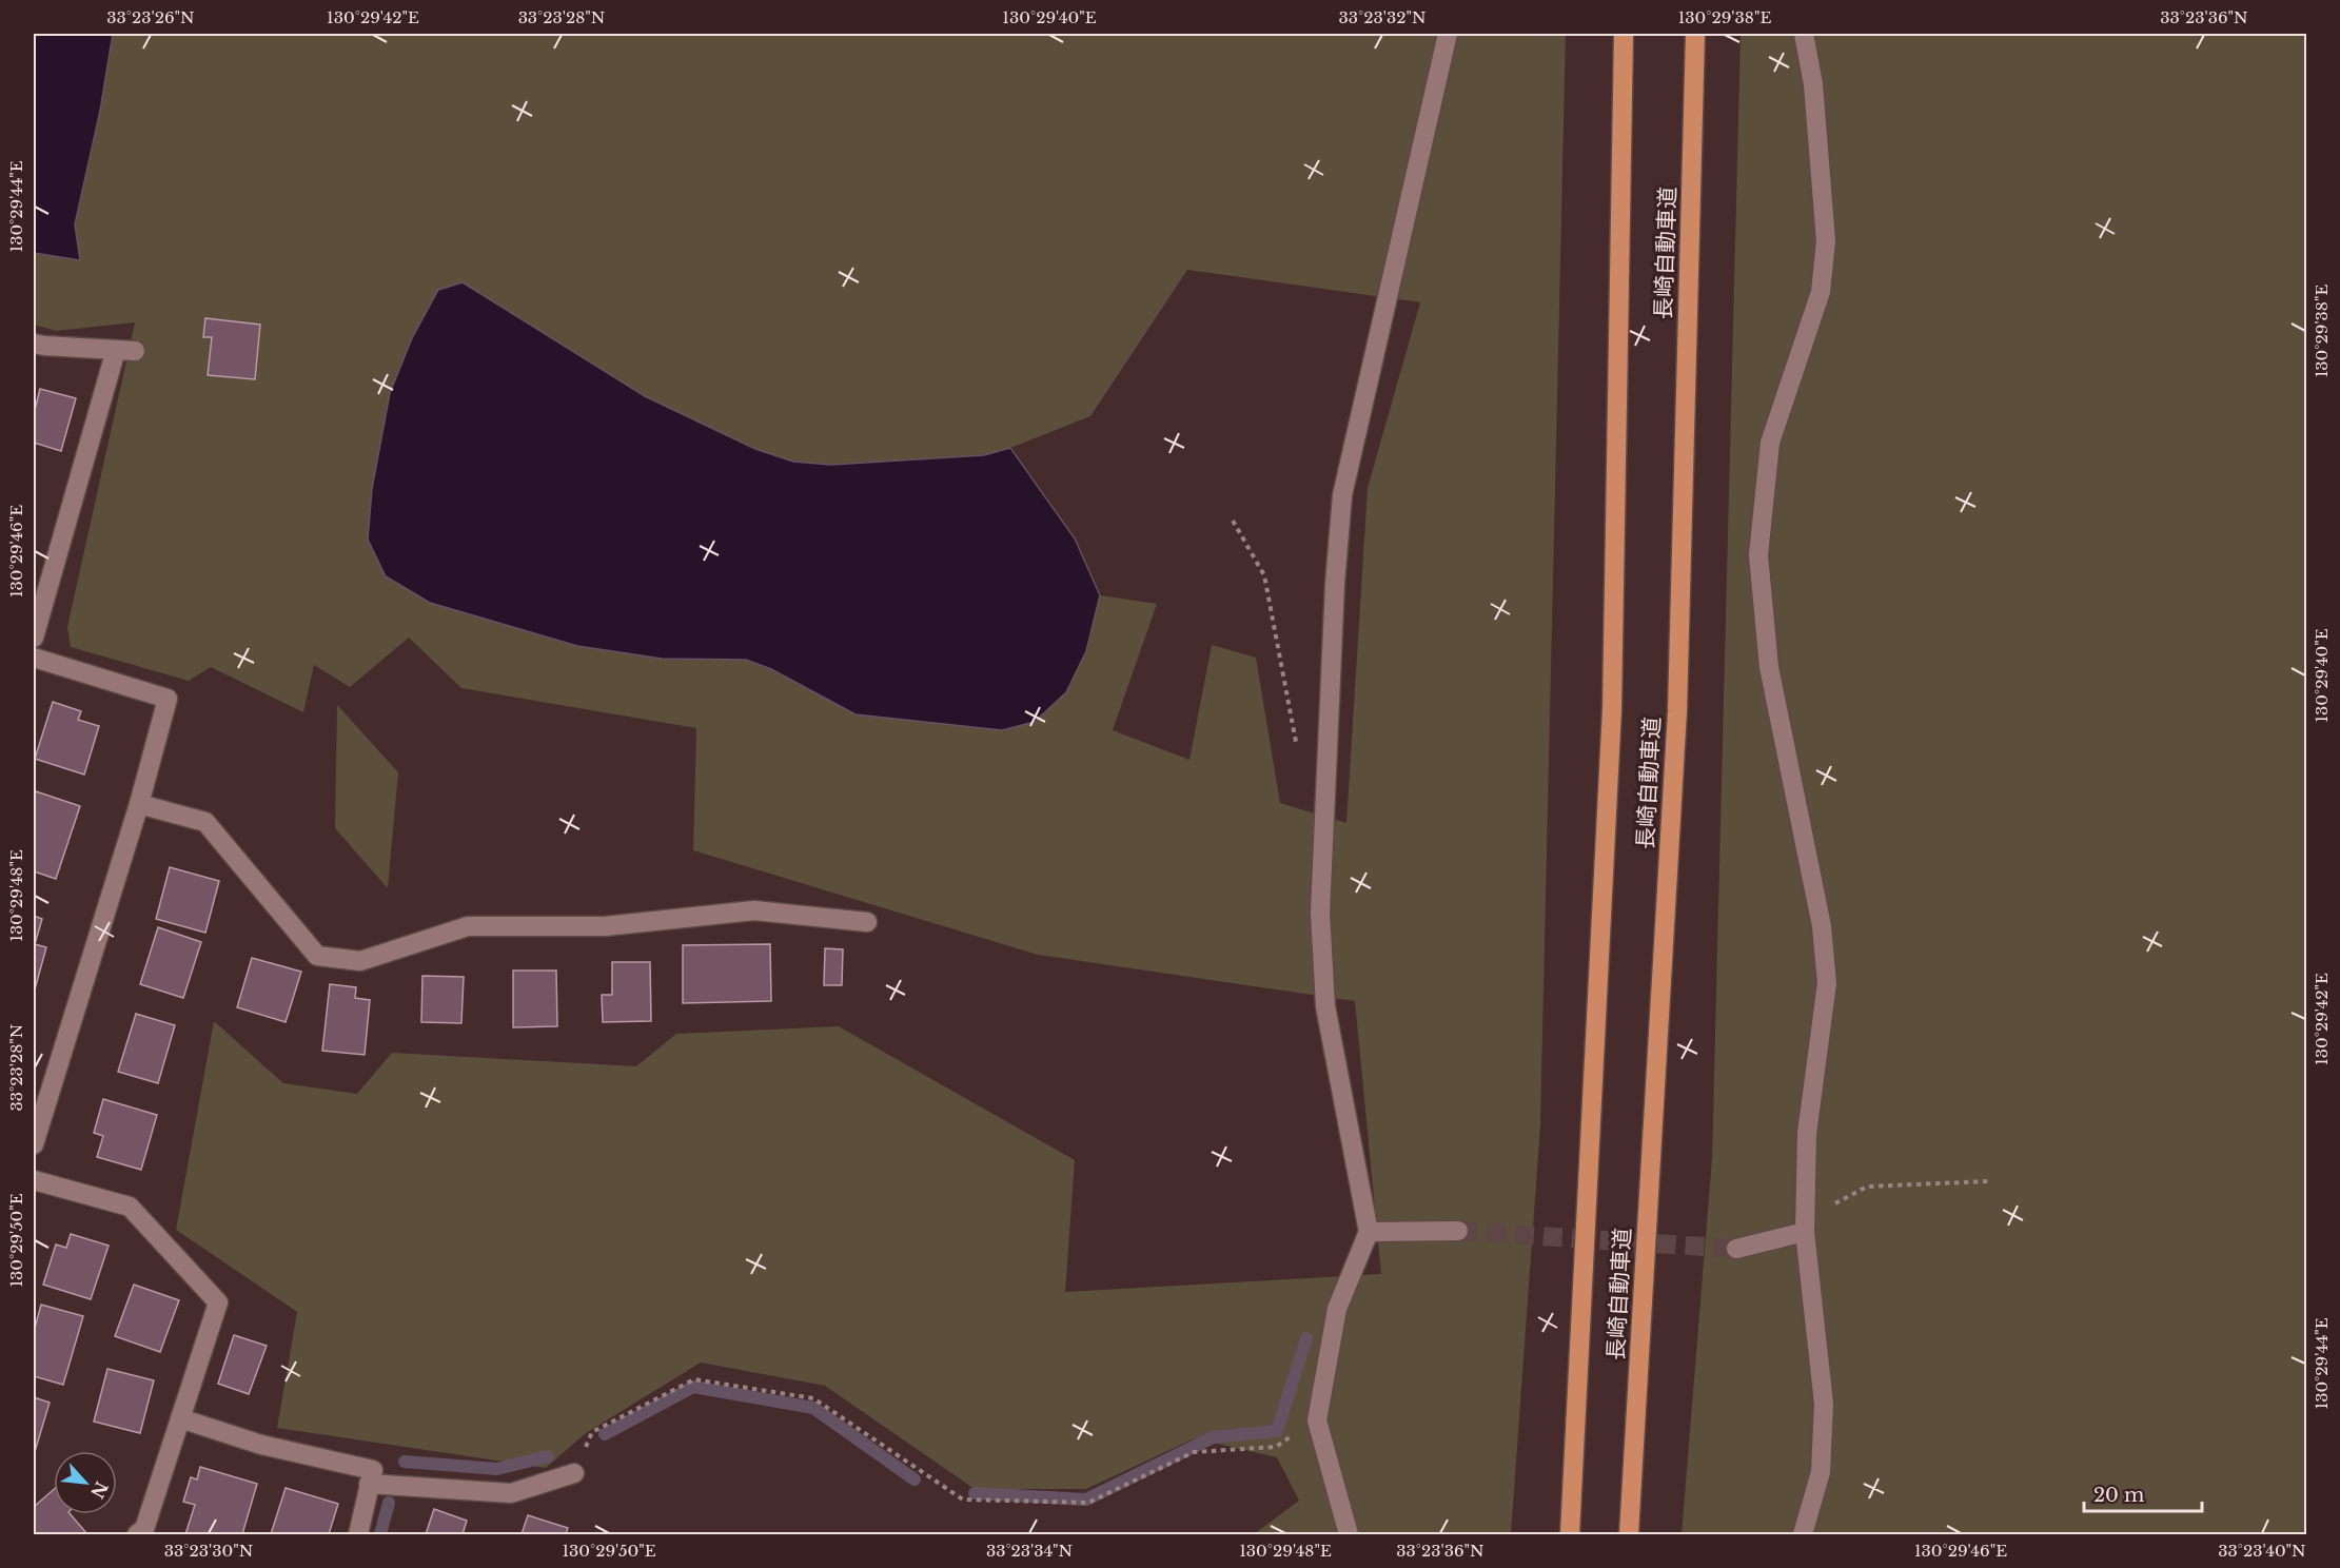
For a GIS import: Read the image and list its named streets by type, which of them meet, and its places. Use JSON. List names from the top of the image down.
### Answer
{
  "streets": {
    "highway": ["長崎自動車道"]
  },
  "scale_bar": "20 m",
  "north": "bottom right",
  "coordinates": [
    "33°23'26\"N",
    "130°29'42\"E",
    "33°23'28\"N",
    "130°29'40\"E",
    "33°23'32\"N",
    "130°29'38\"E",
    "33°23'36\"N",
    "130°29'44\"E",
    "130°29'46\"E",
    "130°29'48\"E",
    "130°29'50\"E",
    "33°23'30\"N",
    "33°23'34\"N",
    "33°23'40\"N"
  ]
}
